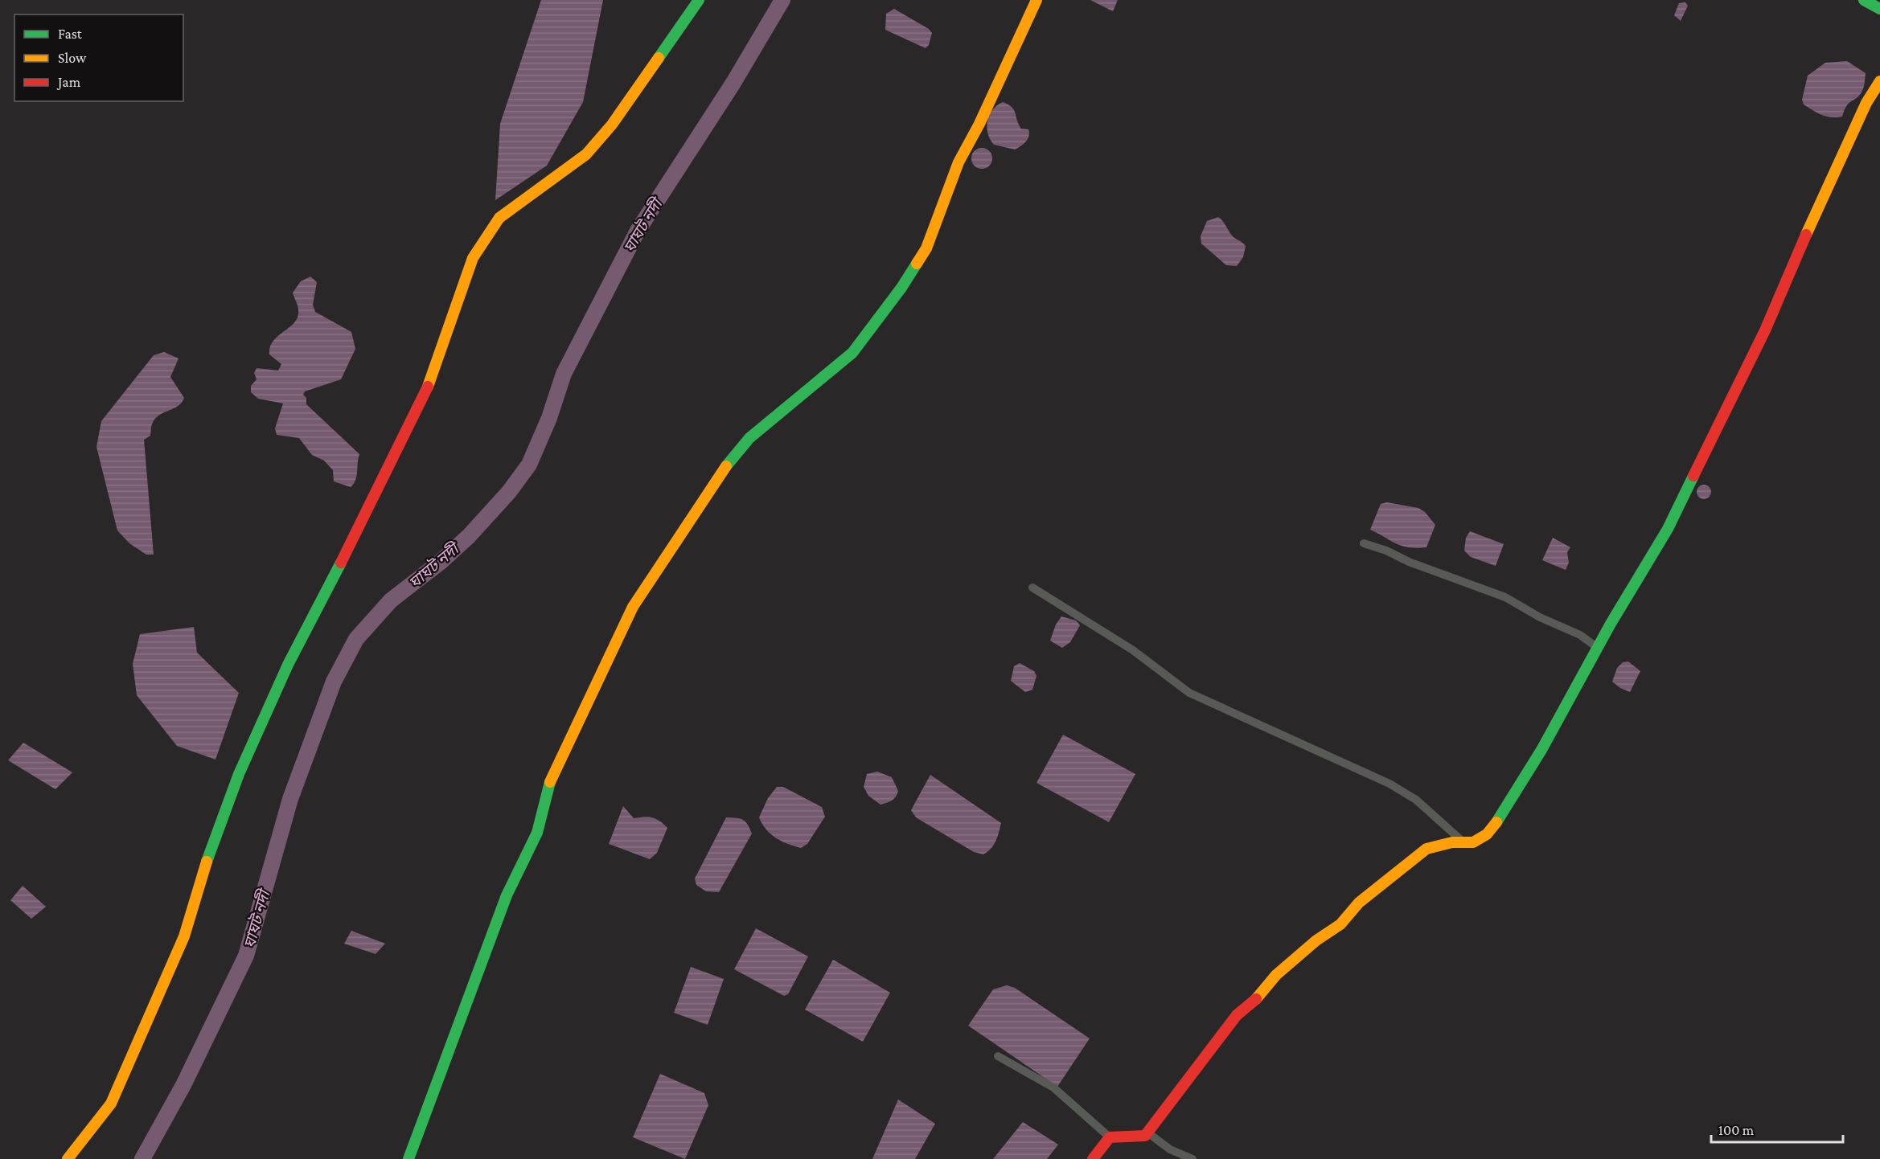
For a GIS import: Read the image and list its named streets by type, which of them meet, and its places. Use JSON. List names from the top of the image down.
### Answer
{
  "water": ["ঘাঘট নদী"],
  "legend": ["Fast", "Slow", "Jam"],
  "scale_bar": "100 m"
}
